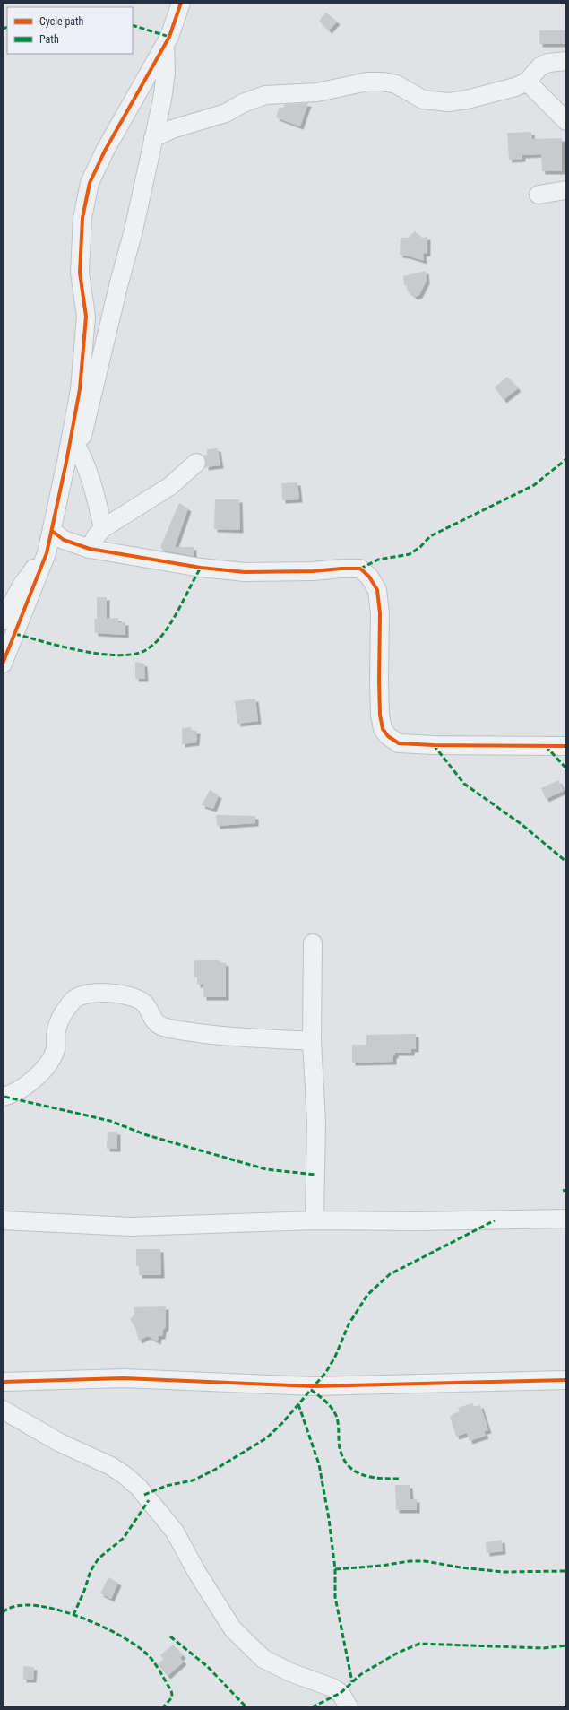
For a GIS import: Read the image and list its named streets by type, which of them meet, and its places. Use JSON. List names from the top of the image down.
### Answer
{
  "legend": ["Cycle path", "Path"]
}
